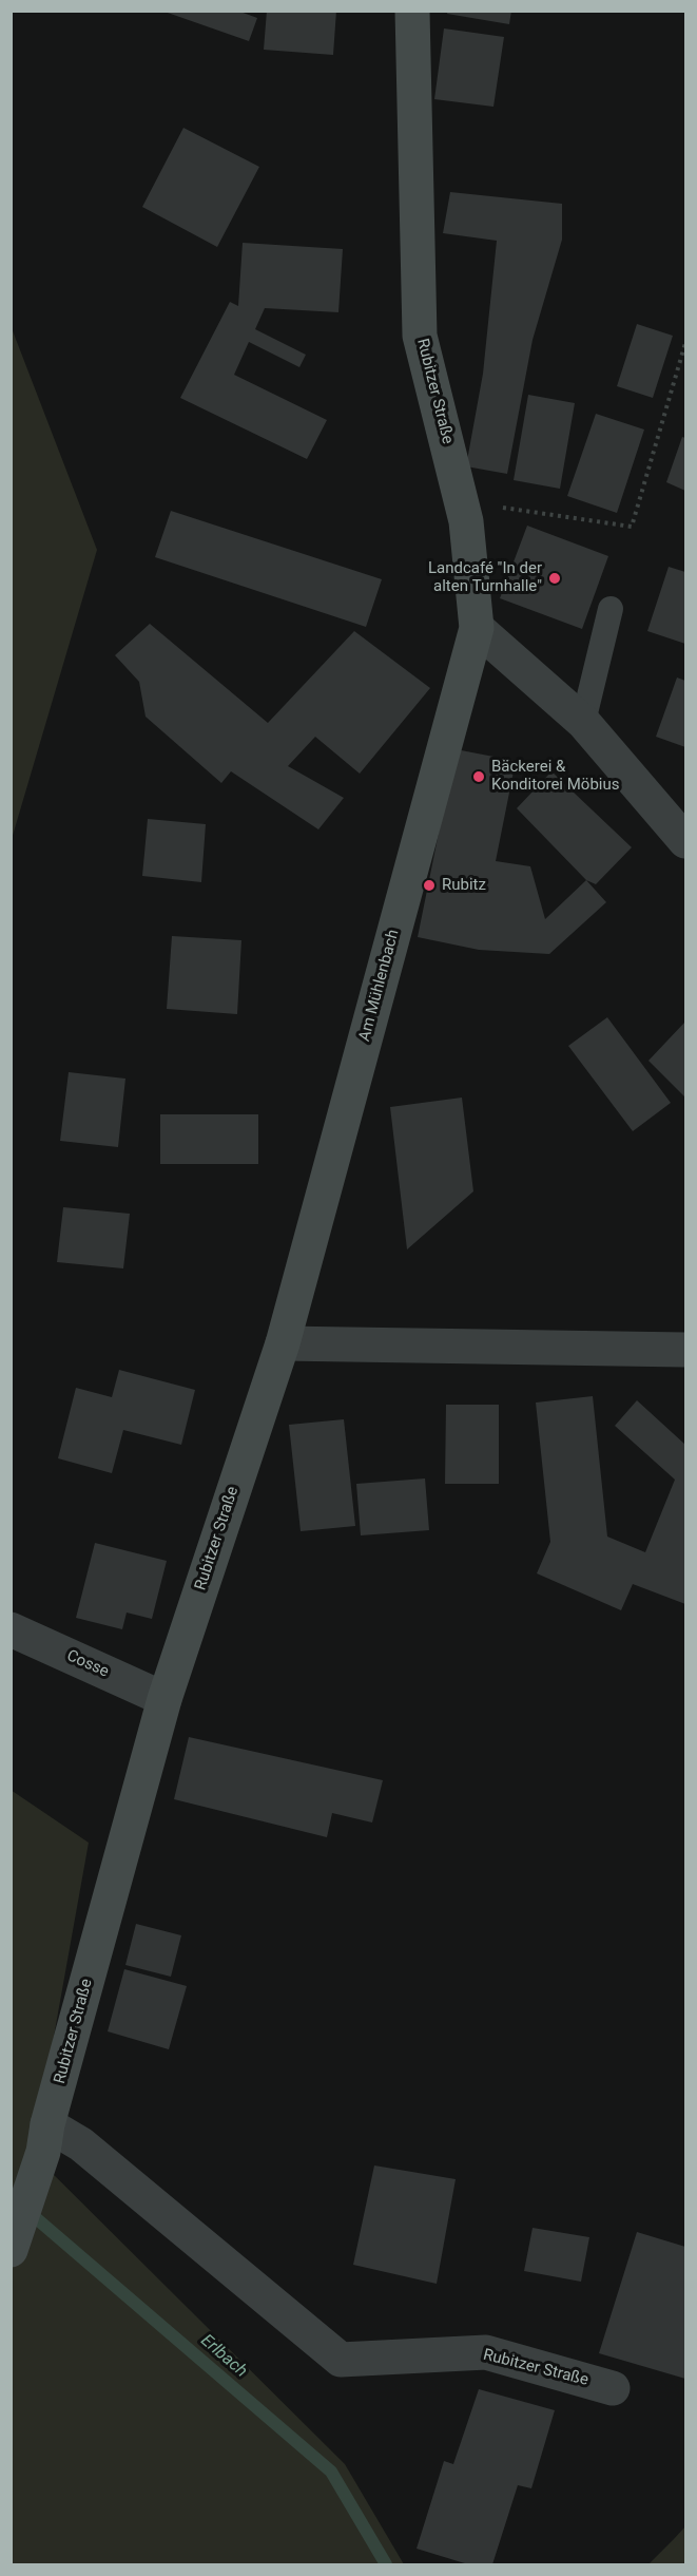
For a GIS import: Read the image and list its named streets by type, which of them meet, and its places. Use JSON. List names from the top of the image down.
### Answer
{
  "streets": {
    "main road": ["Rubitzer Straße", "Am Mühlenbach"],
    "street": ["Cosse"]
  },
  "crossings": [
    ["Rubitzer Straße", "Am Mühlenbach"],
    ["Rubitzer Straße", "Cosse"]
  ],
  "water": ["Erlbach"],
  "places": ["Landcafé \"In der alten Turnhalle\"", "Bäckerei & Konditorei Möbius", "Rubitz"]
}
